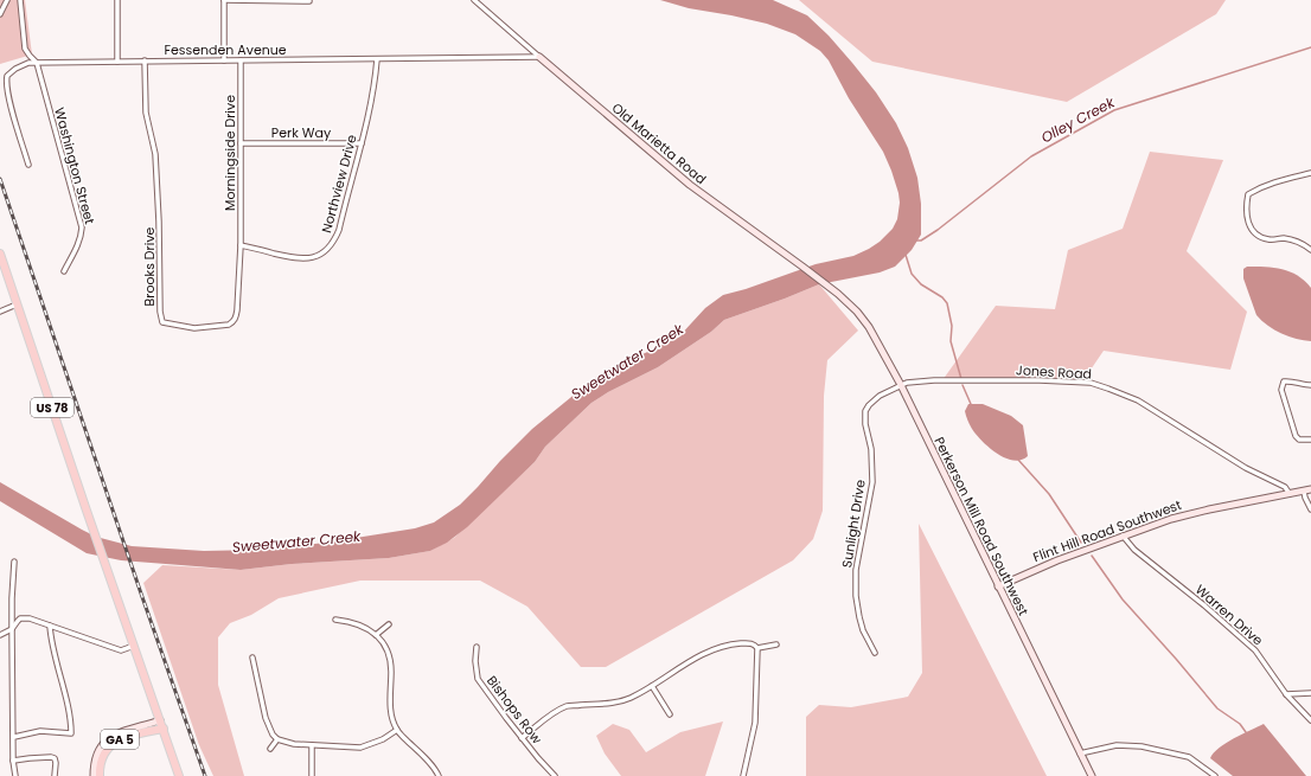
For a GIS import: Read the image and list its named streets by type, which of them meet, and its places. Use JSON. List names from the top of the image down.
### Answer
{
  "streets": {
    "main road": ["US 78", "GA 5"],
    "street": [
      "Fessenden Avenue",
      "Perk Way",
      "Old Marietta Road",
      "Morningside Drive",
      "Washington Street",
      "Northview Drive",
      "Brooks Drive",
      "Jones Road",
      "Sunlight Drive",
      "Perkerson Mill Road Southwest",
      "Flint Hill Road Southwest",
      "Warren Drive",
      "Bishops Row"
    ]
  },
  "crossings": [
    ["Fessenden Avenue", "Old Marietta Road"],
    ["Fessenden Avenue", "Morningside Drive"],
    ["Fessenden Avenue", "Washington Street"],
    ["Fessenden Avenue", "Northview Drive"],
    ["Fessenden Avenue", "Brooks Drive"],
    ["Perk Way", "Morningside Drive"],
    ["Perk Way", "Northview Drive"],
    ["Old Marietta Road", "Perkerson Mill Road Southwest"],
    ["Morningside Drive", "Northview Drive"],
    ["Morningside Drive", "Brooks Drive"],
    ["Northview Drive", "Brooks Drive"],
    ["Jones Road", "Sunlight Drive"],
    ["Jones Road", "Perkerson Mill Road Southwest"],
    ["Jones Road", "Flint Hill Road Southwest"],
    ["US 78", "GA 5"],
    ["Sunlight Drive", "Perkerson Mill Road Southwest"],
    ["Perkerson Mill Road Southwest", "Flint Hill Road Southwest"],
    ["Flint Hill Road Southwest", "Warren Drive"]
  ],
  "water": ["Olley Creek", "Sweetwater Creek"]
}
